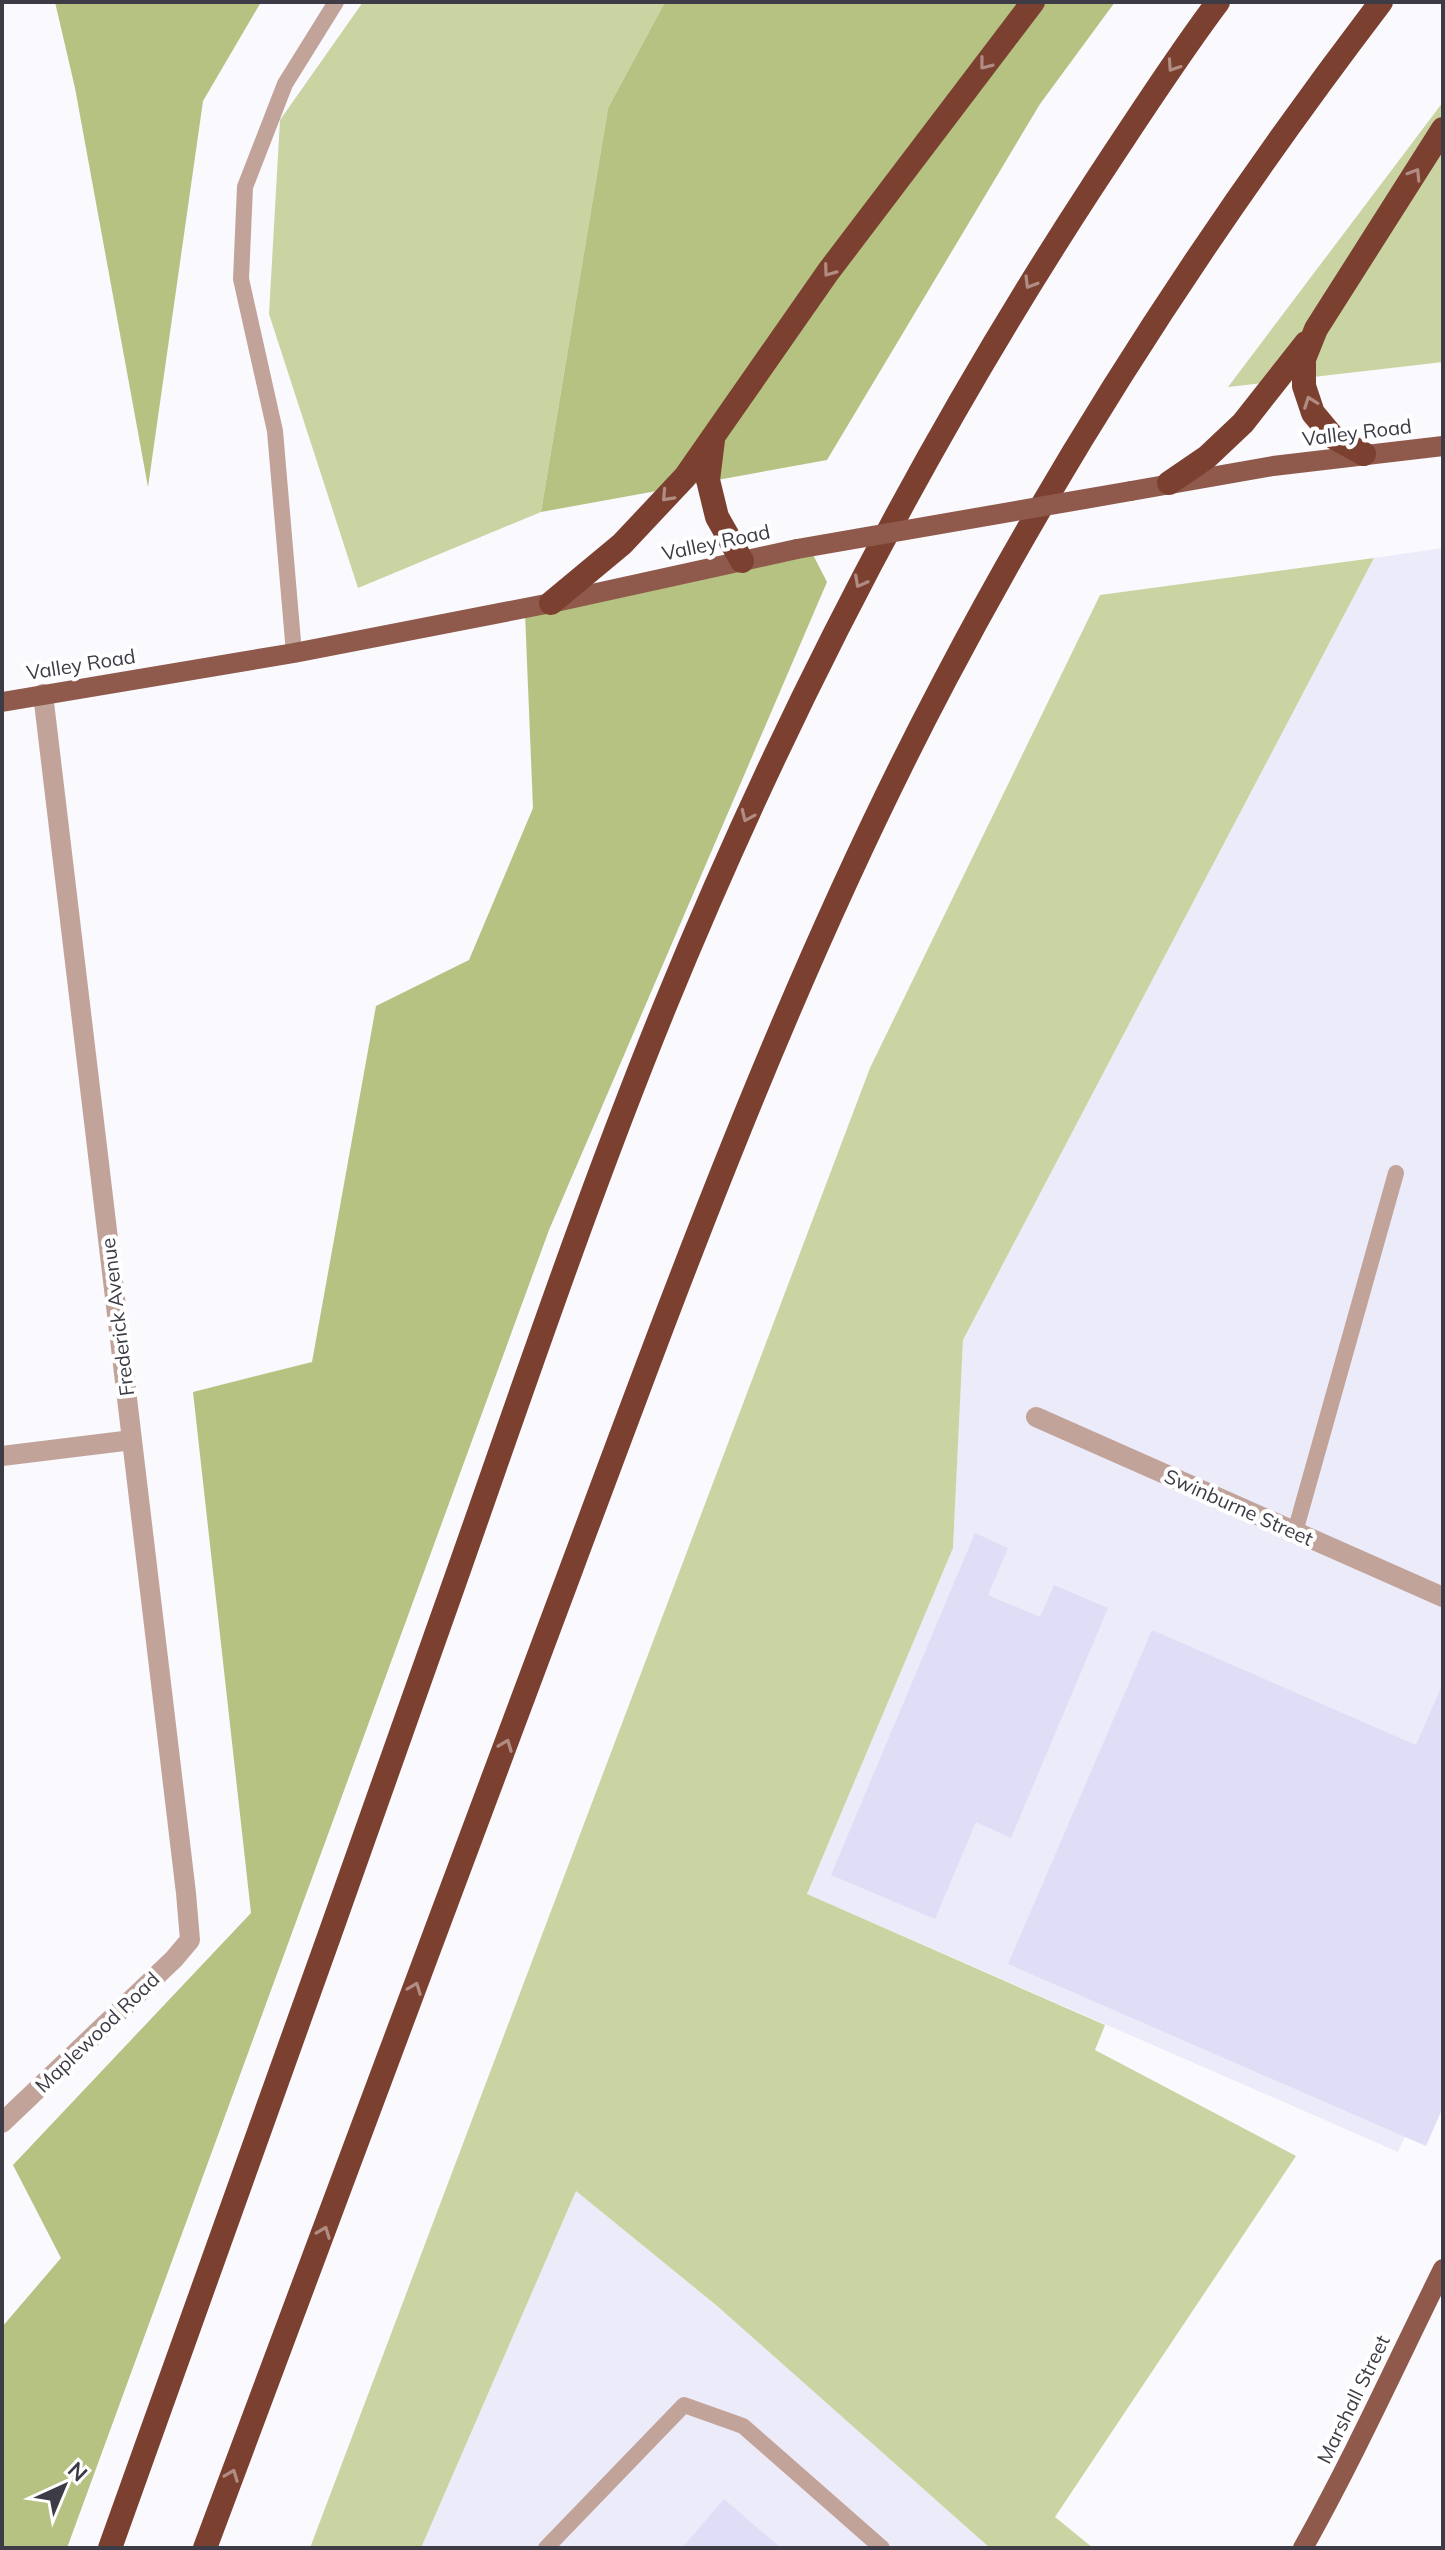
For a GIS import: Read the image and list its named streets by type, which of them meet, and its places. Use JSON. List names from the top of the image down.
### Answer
{
  "streets": {
    "main road": ["Valley Road", "Marshall Street"],
    "street": ["Frederick Avenue", "Swinburne Street", "Maplewood Road"]
  },
  "crossings": [
    ["Valley Road", "Frederick Avenue"],
    ["Frederick Avenue", "Maplewood Road"]
  ],
  "north": "top right"
}
